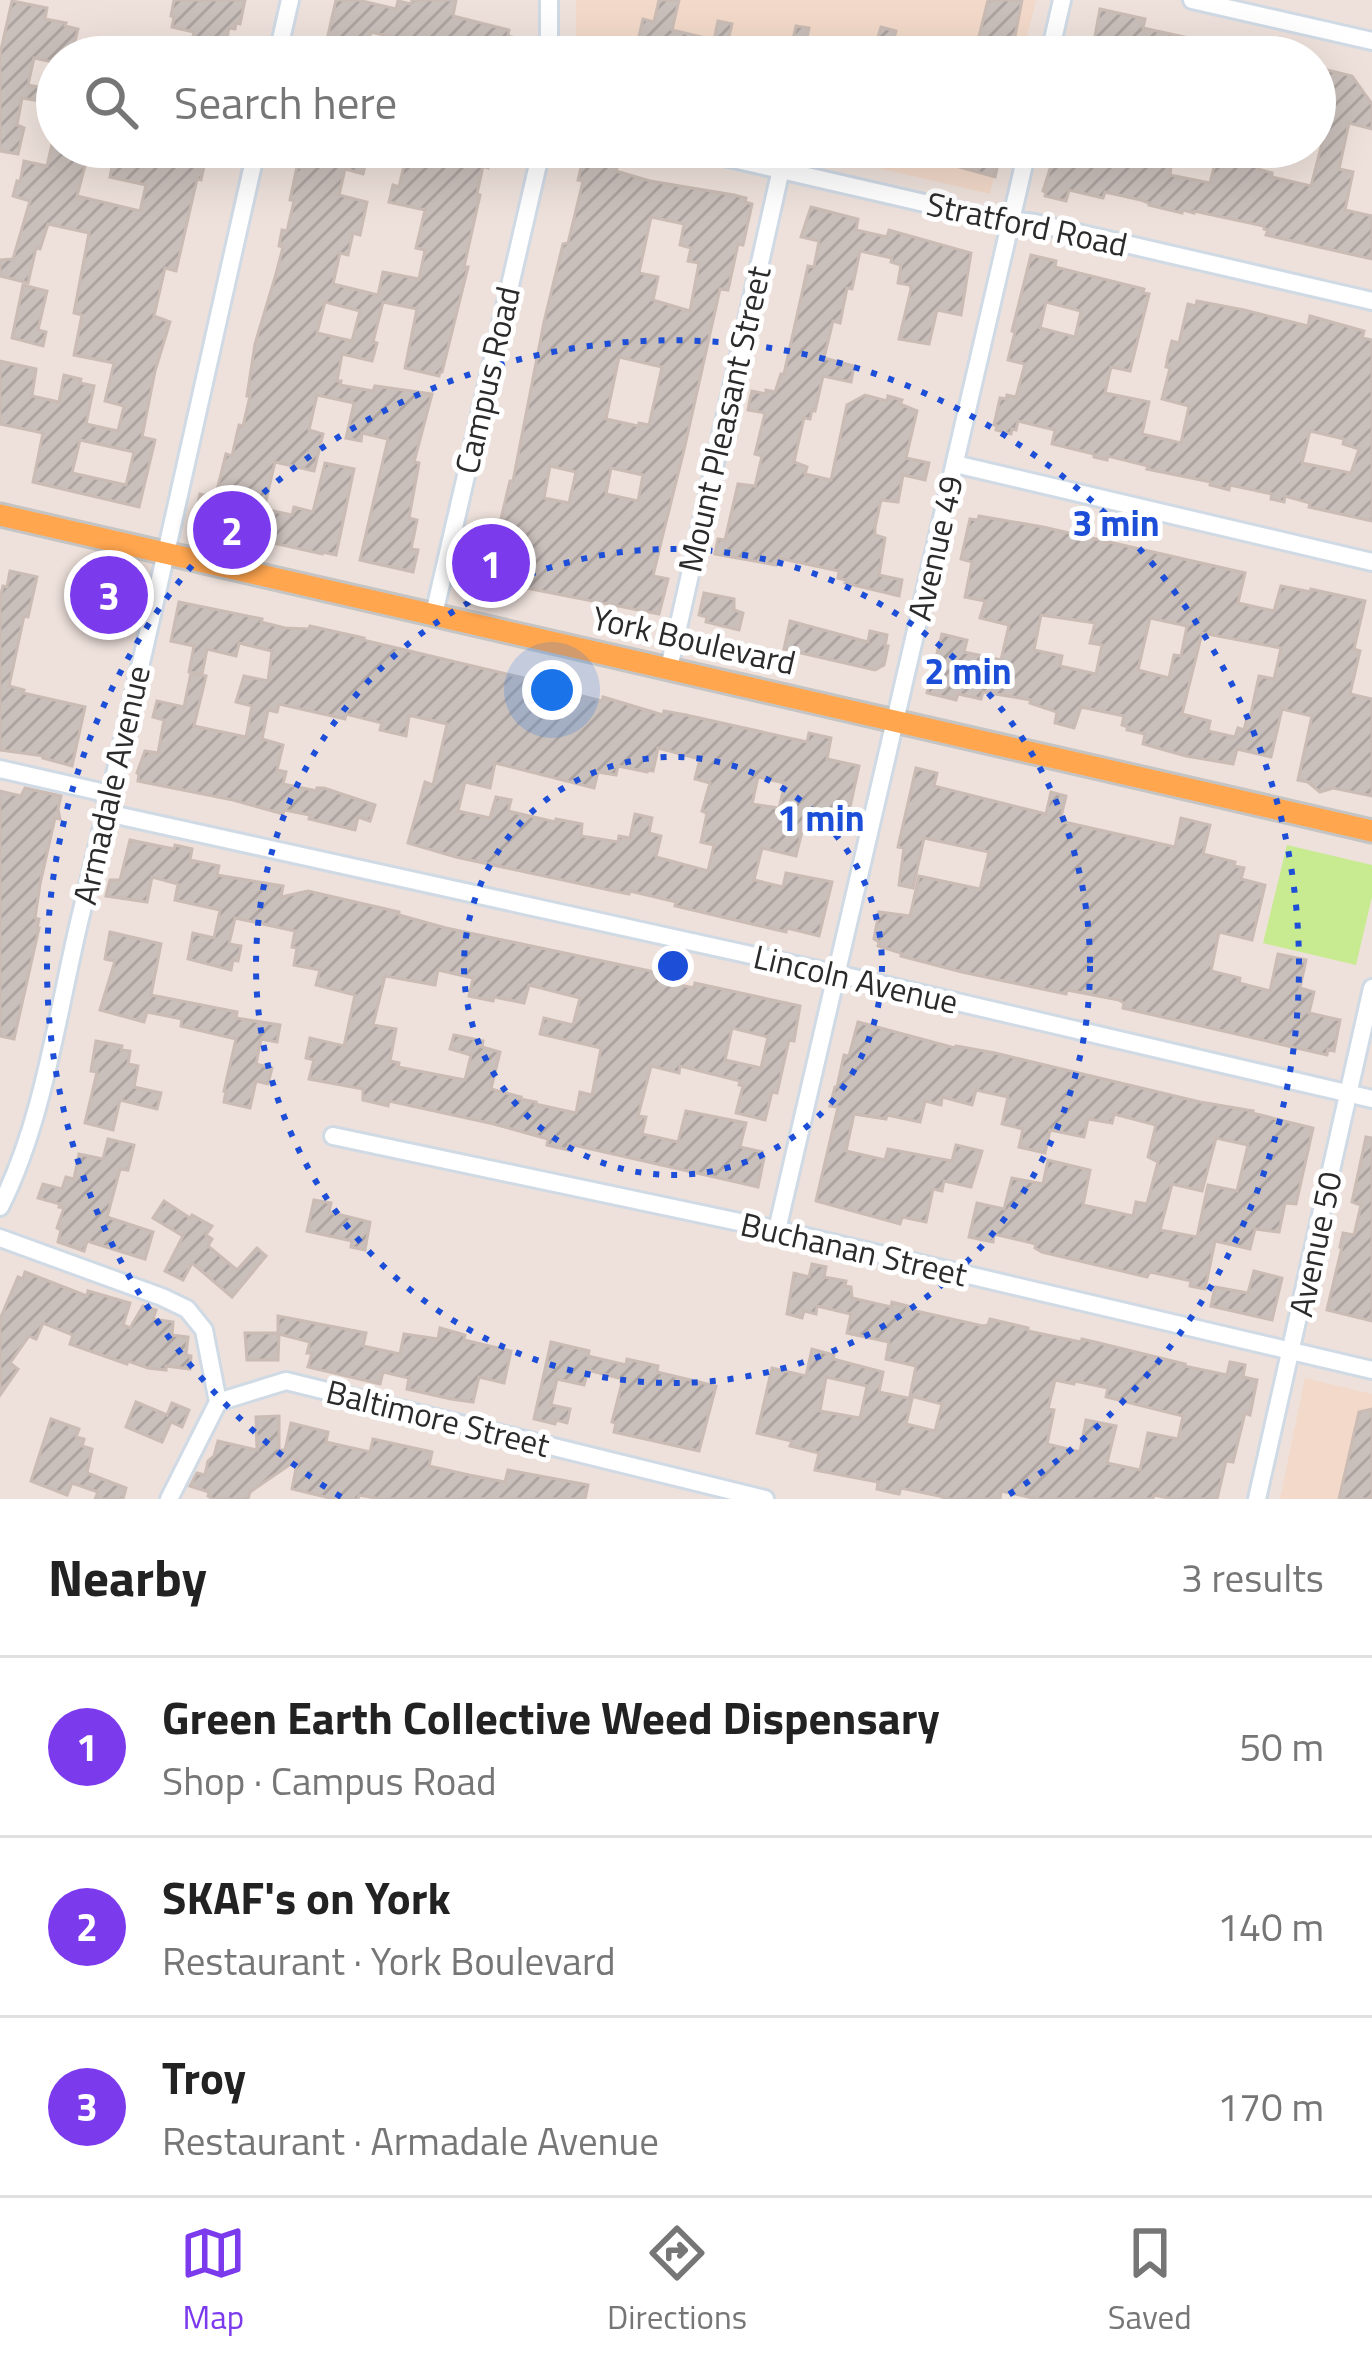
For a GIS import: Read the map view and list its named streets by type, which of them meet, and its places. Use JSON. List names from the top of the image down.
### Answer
{
  "streets": {
    "main road": ["York Boulevard"],
    "street": [
      "Stratford Road",
      "Campus Road",
      "Mount Pleasant Street",
      "Avenue 49",
      "Armadale Avenue",
      "Lincoln Avenue",
      "Avenue 50",
      "Buchanan Street",
      "Baltimore Street"
    ]
  },
  "crossings": [
    ["Stratford Road", "Mount Pleasant Street"],
    ["Stratford Road", "Avenue 49"],
    ["Campus Road", "York Boulevard"],
    ["Mount Pleasant Street", "York Boulevard"],
    ["Avenue 49", "York Boulevard"],
    ["Avenue 49", "Lincoln Avenue"],
    ["Avenue 49", "Buchanan Street"],
    ["York Boulevard", "Armadale Avenue"],
    ["Armadale Avenue", "Lincoln Avenue"],
    ["Lincoln Avenue", "Avenue 50"],
    ["Avenue 50", "Buchanan Street"]
  ],
  "page": {
    "search": "Search here",
    "pins": ["2", "1", "3"],
    "heading": ["Nearby", "3 results"],
    "list": [
      {
        "mark": "1",
        "name": "Green Earth Collective Weed Dispensary",
        "note": "Shop · Campus Road",
        "value": "50 m"
      },
      {
        "mark": "2",
        "name": "SKAF's on York",
        "note": "Restaurant · York Boulevard",
        "value": "140 m"
      },
      {
        "mark": "3",
        "name": "Troy",
        "note": "Restaurant · Armadale Avenue",
        "value": "170 m"
      }
    ],
    "nav": ["Map", "Directions", "Saved"]
  },
  "rings": ["3 min", "2 min", "1 min"]
}
